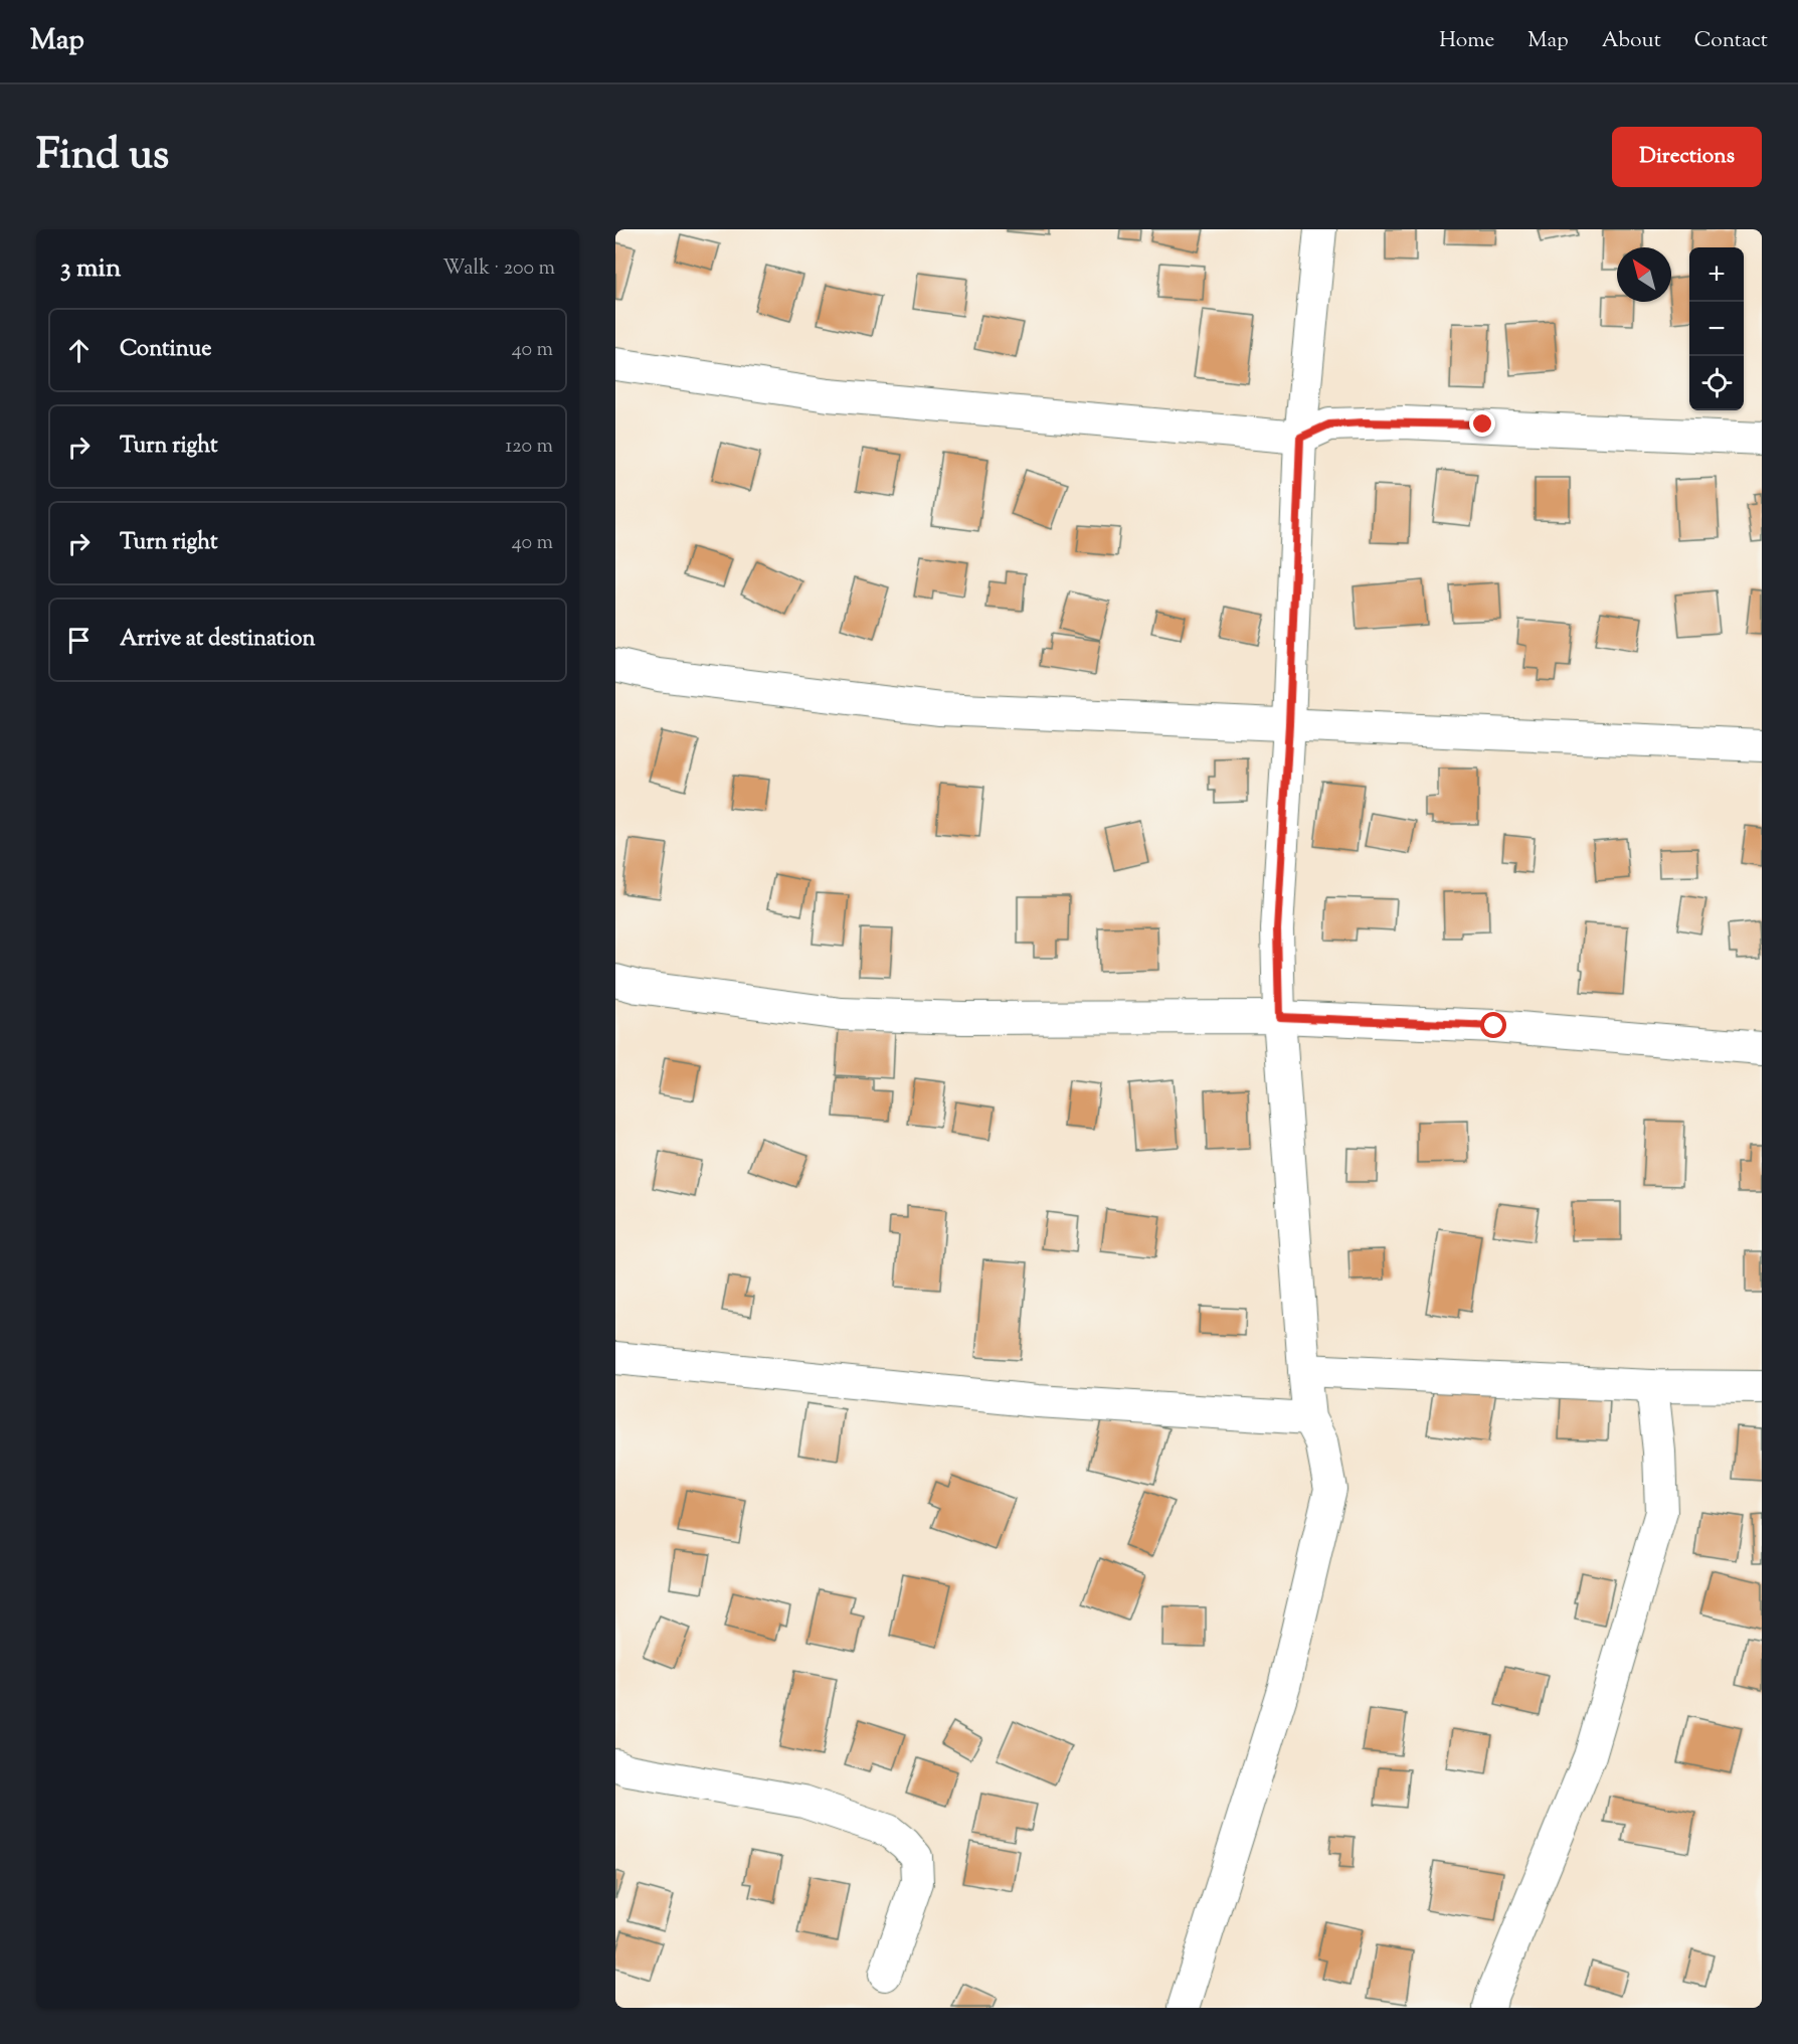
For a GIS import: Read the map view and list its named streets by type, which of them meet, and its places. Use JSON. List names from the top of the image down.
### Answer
{
  "north": "top left",
  "page": {
    "header": "Map",
    "nav": [
      "Home",
      "Map",
      "About",
      "Contact"
    ],
    "title": "Find us",
    "buttons": "Directions",
    "heading": ["3 min", "Walk · 200 m"],
    "map_buttons": ["+", "−"],
    "list": [
      ["Continue", "40 m"],
      ["Turn right", "120 m"],
      ["Turn right", "40 m"],
      "Arrive at destination"
    ]
  }
}
